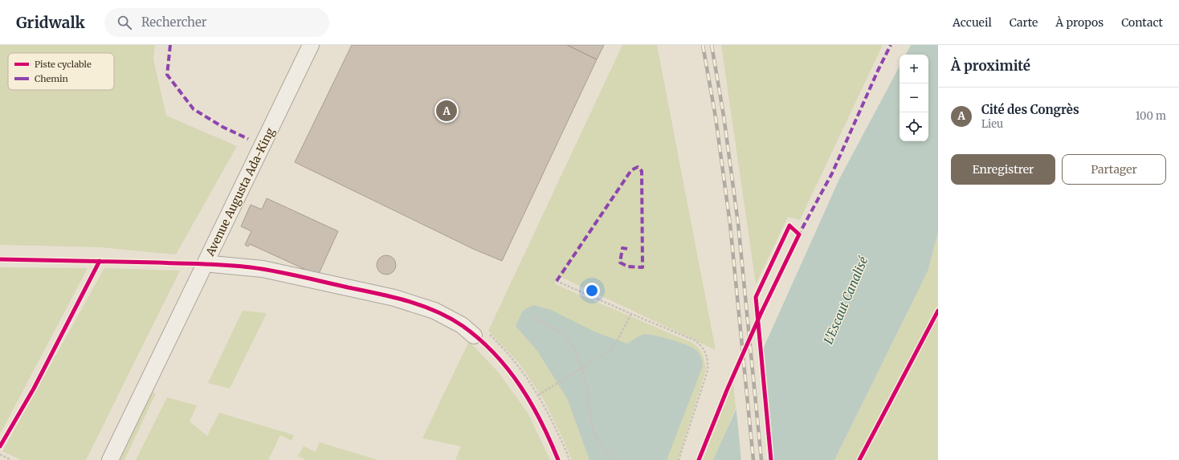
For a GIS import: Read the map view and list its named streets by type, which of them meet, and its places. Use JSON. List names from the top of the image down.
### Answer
{
  "streets": {
    "street": ["Avenue Augusta Ada-King"]
  },
  "water": ["L'Escaut Canalisé"],
  "legend": ["Piste cyclable", "Chemin"],
  "page": {
    "header": "Gridwalk",
    "search": "Rechercher",
    "nav": [
      "Accueil",
      "Carte",
      "À propos",
      "Contact"
    ],
    "heading": "À proximité",
    "map_buttons": ["+", "−"],
    "list": [
      {
        "mark": "A",
        "name": "Cité des Congrès",
        "note": "Lieu",
        "value": "100 m"
      }
    ],
    "pins": "A",
    "buttons": ["Enregistrer", "Partager"]
  }
}
